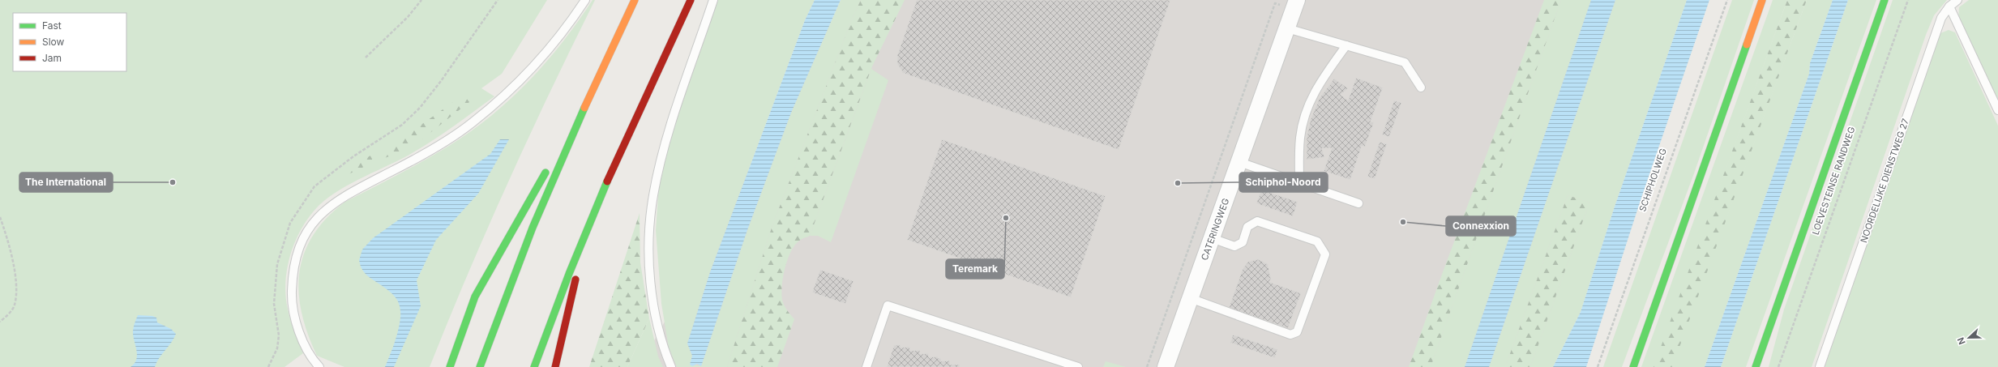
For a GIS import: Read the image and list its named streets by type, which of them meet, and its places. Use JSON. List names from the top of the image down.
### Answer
{
  "streets": {
    "main road": ["LOEVESTEINSE RANDWEG"],
    "street": ["CATERINGWEG"],
    "lane": ["NOORDELIJKE DIENSTWEG 27"],
    "path": ["SCHIPHOLWEG"]
  },
  "places": [
    "The International",
    "Schiphol-Noord",
    "Teremark",
    "Connexxion"
  ],
  "legend": ["Fast", "Slow", "Jam"],
  "north": "left"
}
